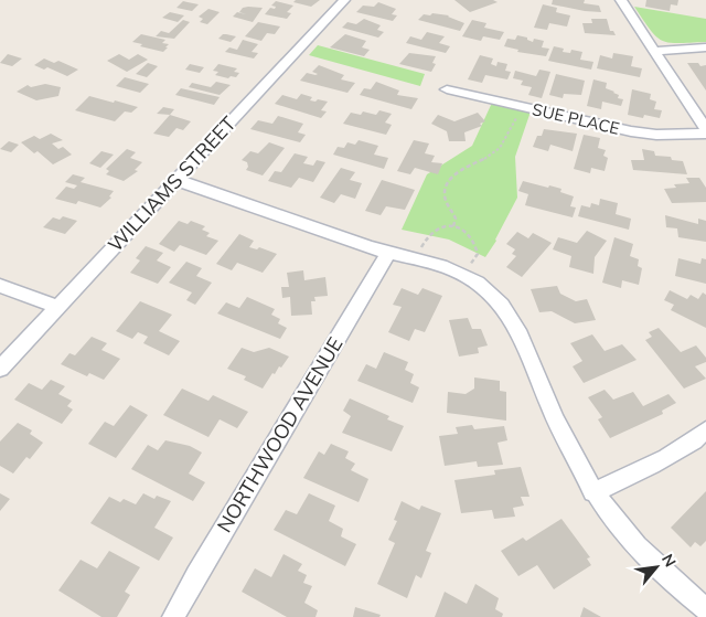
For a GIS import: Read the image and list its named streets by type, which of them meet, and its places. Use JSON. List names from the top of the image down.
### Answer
{
  "streets": {
    "street": ["SUE PLACE", "WILLIAMS STREET", "NORTHWOOD AVENUE"]
  },
  "north": "top right"
}
